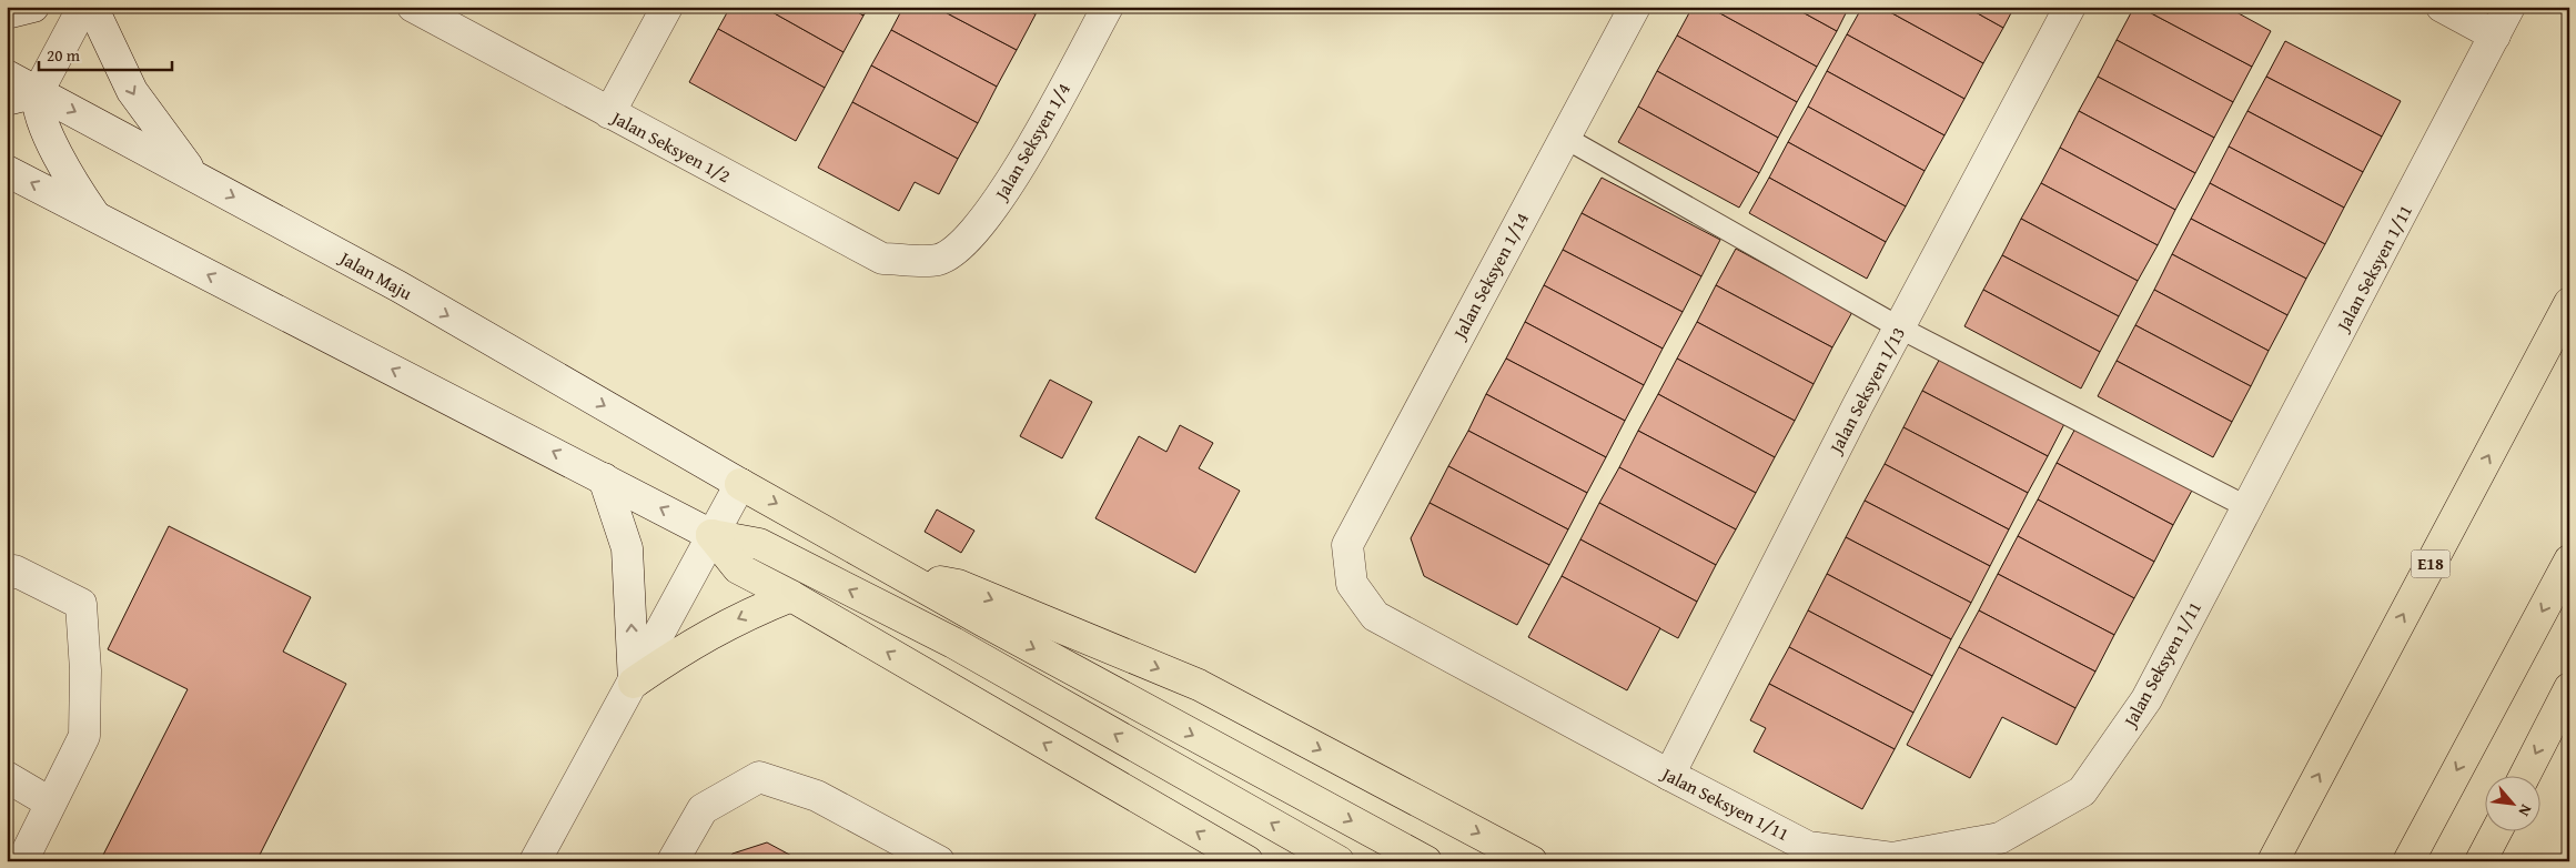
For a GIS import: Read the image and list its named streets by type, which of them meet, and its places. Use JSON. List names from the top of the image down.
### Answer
{
  "streets": {
    "highway": ["E18"],
    "street": [
      "Jalan Seksyen 1/4",
      "Jalan Seksyen 1/2",
      "Jalan Seksyen 1/11",
      "Jalan Maju",
      "Jalan Seksyen 1/14",
      "Jalan Seksyen 1/13"
    ]
  },
  "crossings": [
    ["Jalan Seksyen 1/4", "Jalan Seksyen 1/2"],
    ["Jalan Seksyen 1/11", "Jalan Seksyen 1/14"],
    ["Jalan Seksyen 1/11", "Jalan Seksyen 1/13"]
  ],
  "scale_bar": "20 m",
  "north": "bottom right"
}
